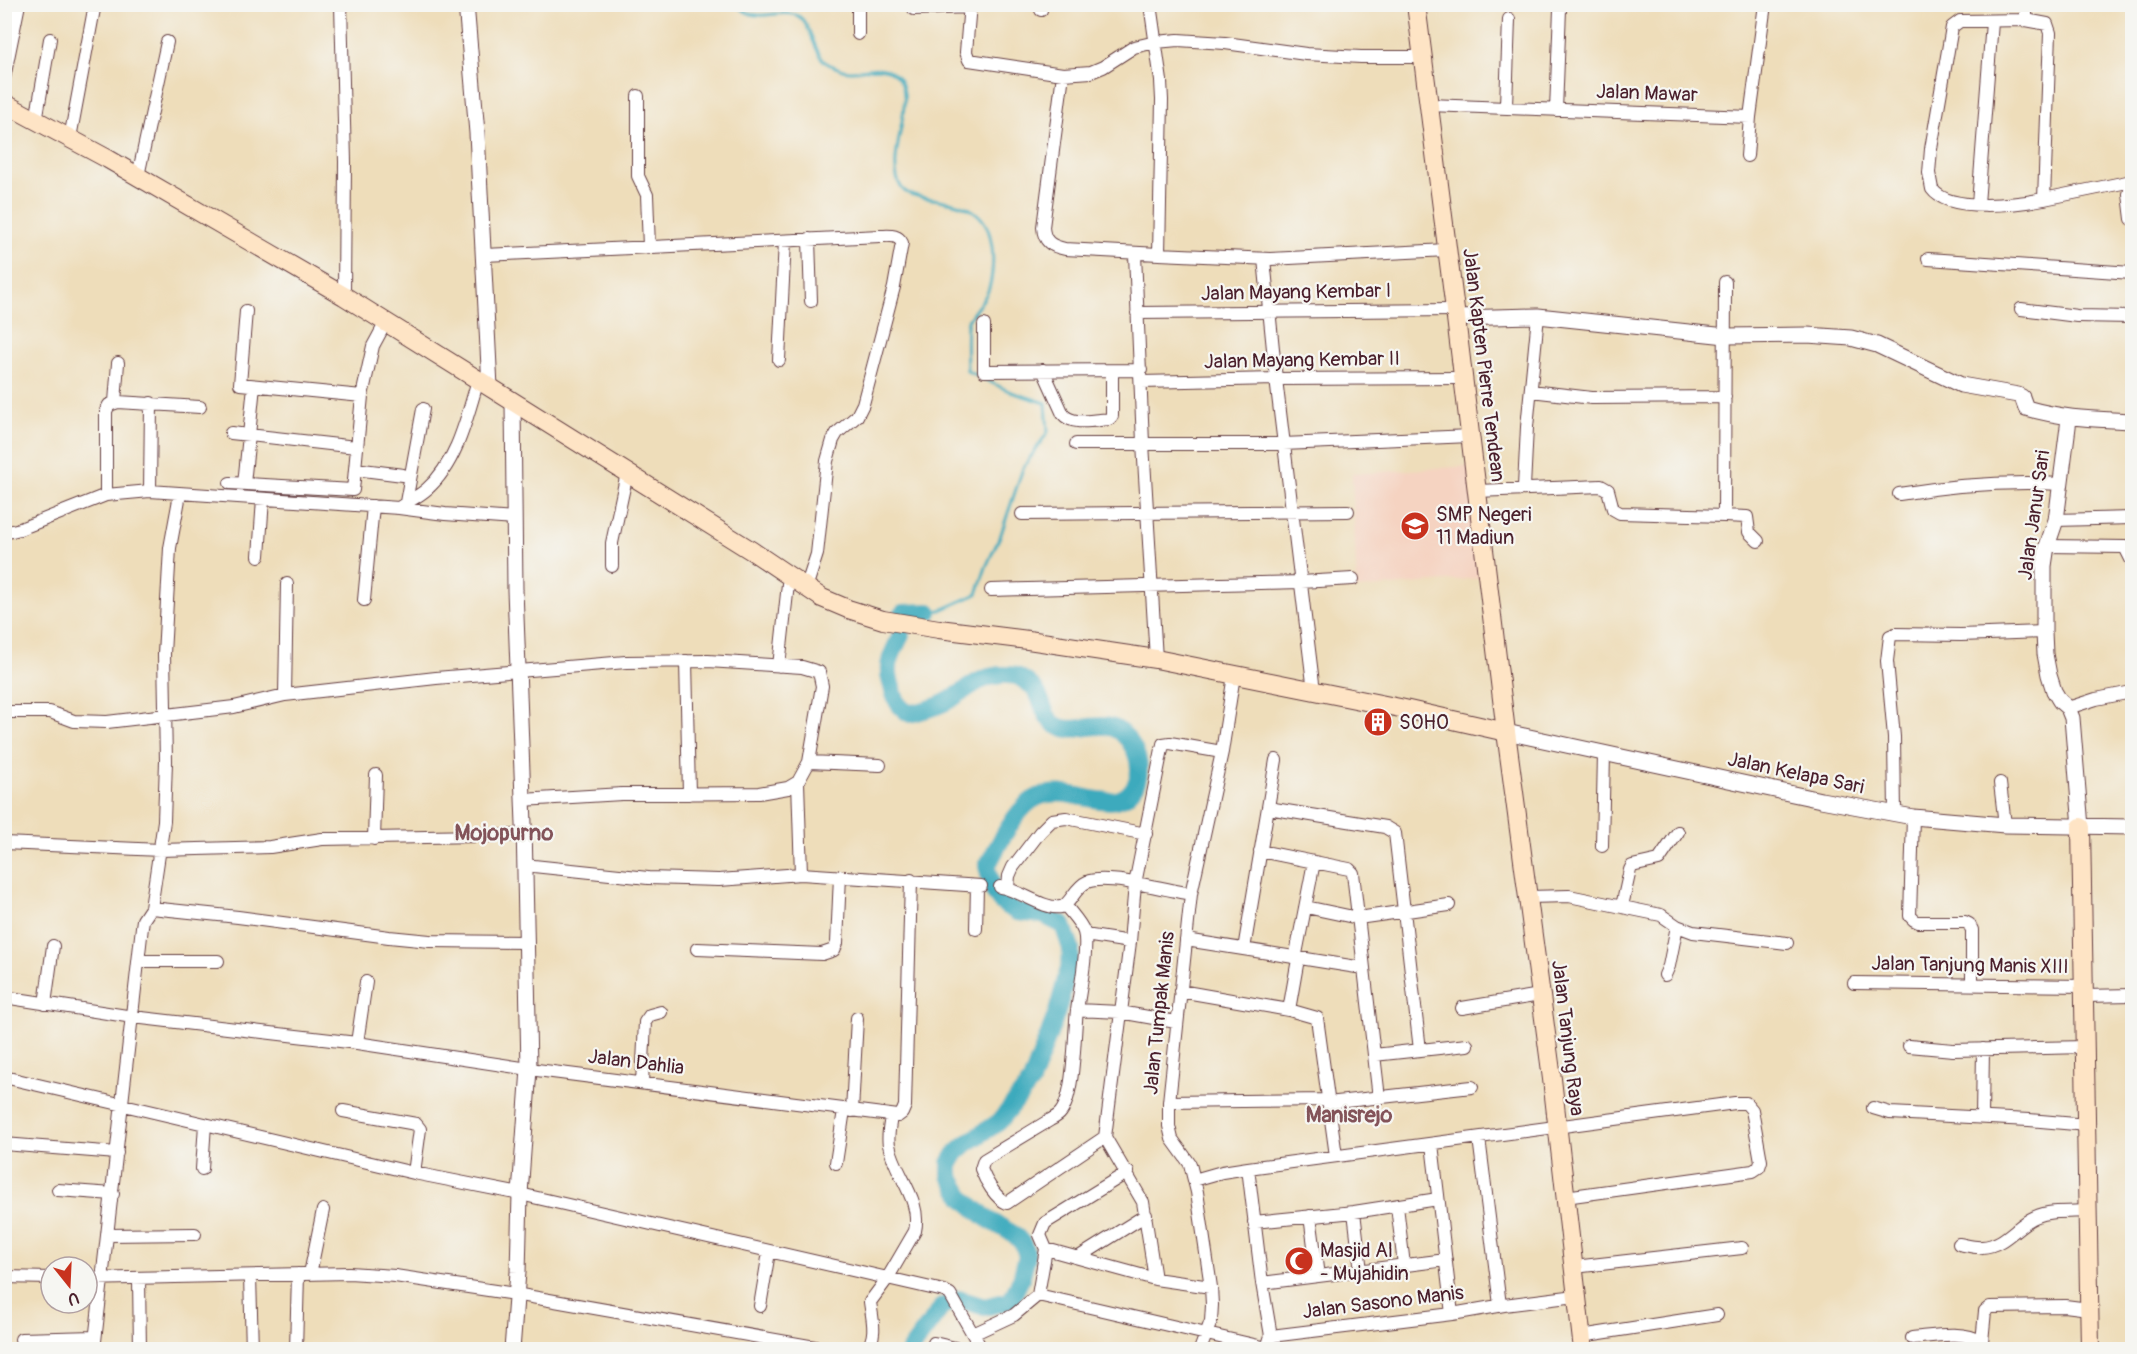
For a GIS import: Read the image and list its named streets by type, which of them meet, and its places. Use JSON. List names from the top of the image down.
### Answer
{
  "streets": {
    "main road": ["Jalan Kapten Pierre Tendean", "Jalan Tanjung Raya"],
    "street": [
      "Jalan Mawar",
      "Jalan Mayang Kembar I",
      "Jalan Mayang Kembar II",
      "Jalan Janur Sari",
      "Jalan Kelapa Sari",
      "Jalan Tanjung Manis XIII",
      "Jalan Tumpak Manis",
      "Jalan Dahlia",
      "Jalan Sasono Manis"
    ]
  },
  "crossings": [
    ["Jalan Mawar", "Jalan Kapten Pierre Tendean"],
    ["Jalan Mayang Kembar I", "Jalan Kapten Pierre Tendean"],
    ["Jalan Mayang Kembar II", "Jalan Kapten Pierre Tendean"],
    ["Jalan Kapten Pierre Tendean", "Jalan Kelapa Sari"],
    ["Jalan Kapten Pierre Tendean", "Jalan Tanjung Raya"],
    ["Jalan Janur Sari", "Jalan Kelapa Sari"],
    ["Jalan Kelapa Sari", "Jalan Tanjung Raya"],
    ["Jalan Tanjung Raya", "Jalan Sasono Manis"]
  ],
  "districts": ["Mojopurno", "Manisrejo"],
  "places": {
    "school or university": ["SMP Negeri 11 Madiun"],
    "building": ["SOHO"],
    "mosque": ["Masjid Al - Mujahidin"]
  },
  "north": "bottom"
}
